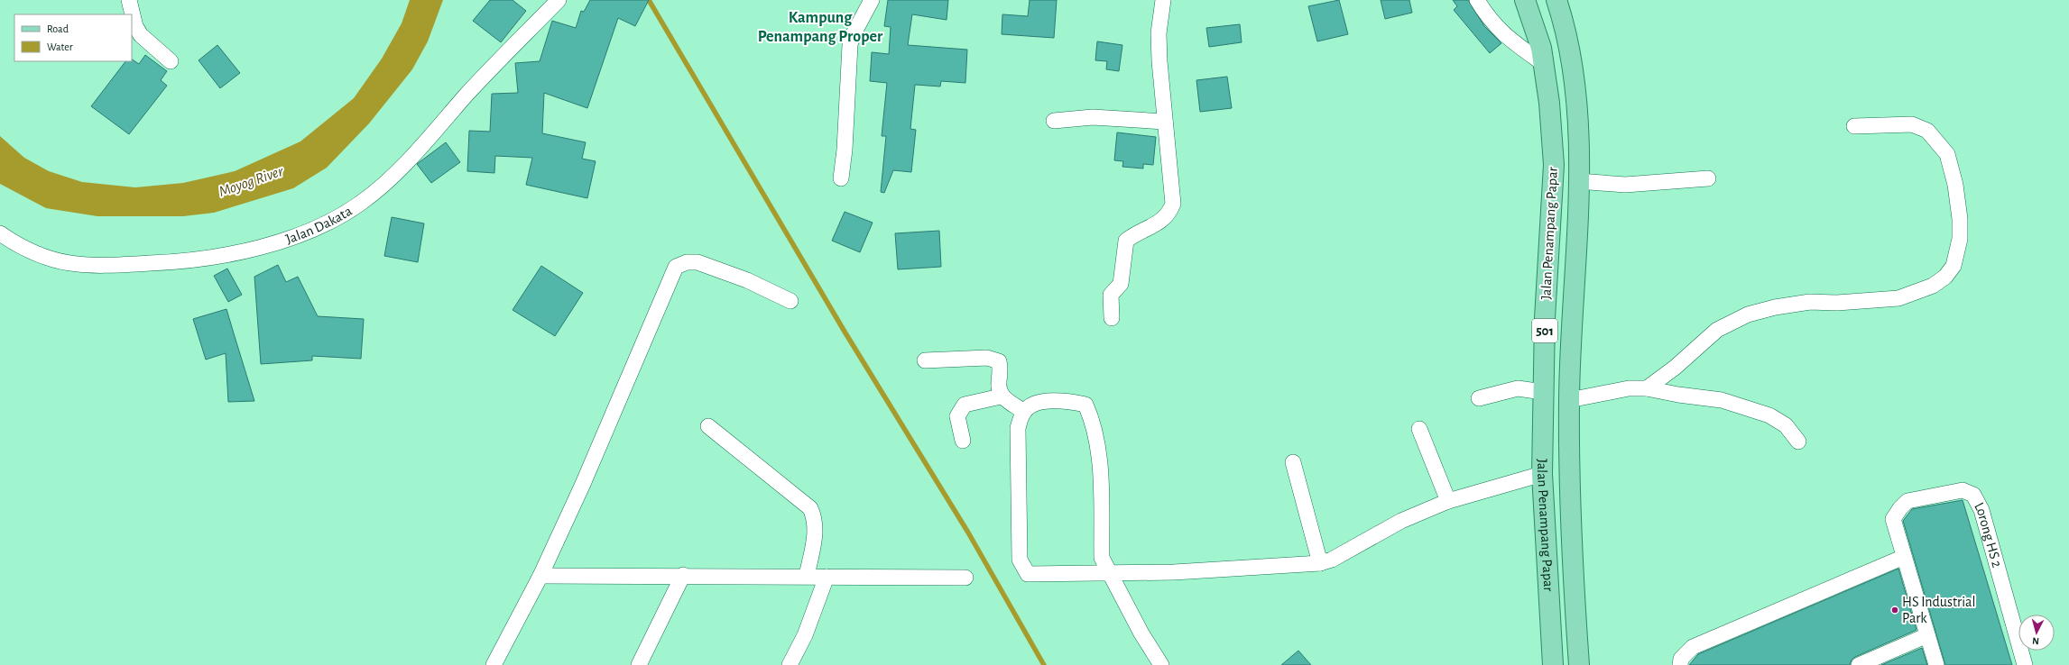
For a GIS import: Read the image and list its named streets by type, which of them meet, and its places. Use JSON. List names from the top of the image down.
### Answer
{
  "streets": {
    "main road": ["Jalan Penampang Papar", "501"],
    "street": ["Jalan Dakata", "Lorong HS 2"]
  },
  "districts": ["Kampung Penampang Proper"],
  "water": ["Moyog River"],
  "places": ["HS Industrial Park"],
  "legend": ["Road", "Water"],
  "north": "bottom"
}
